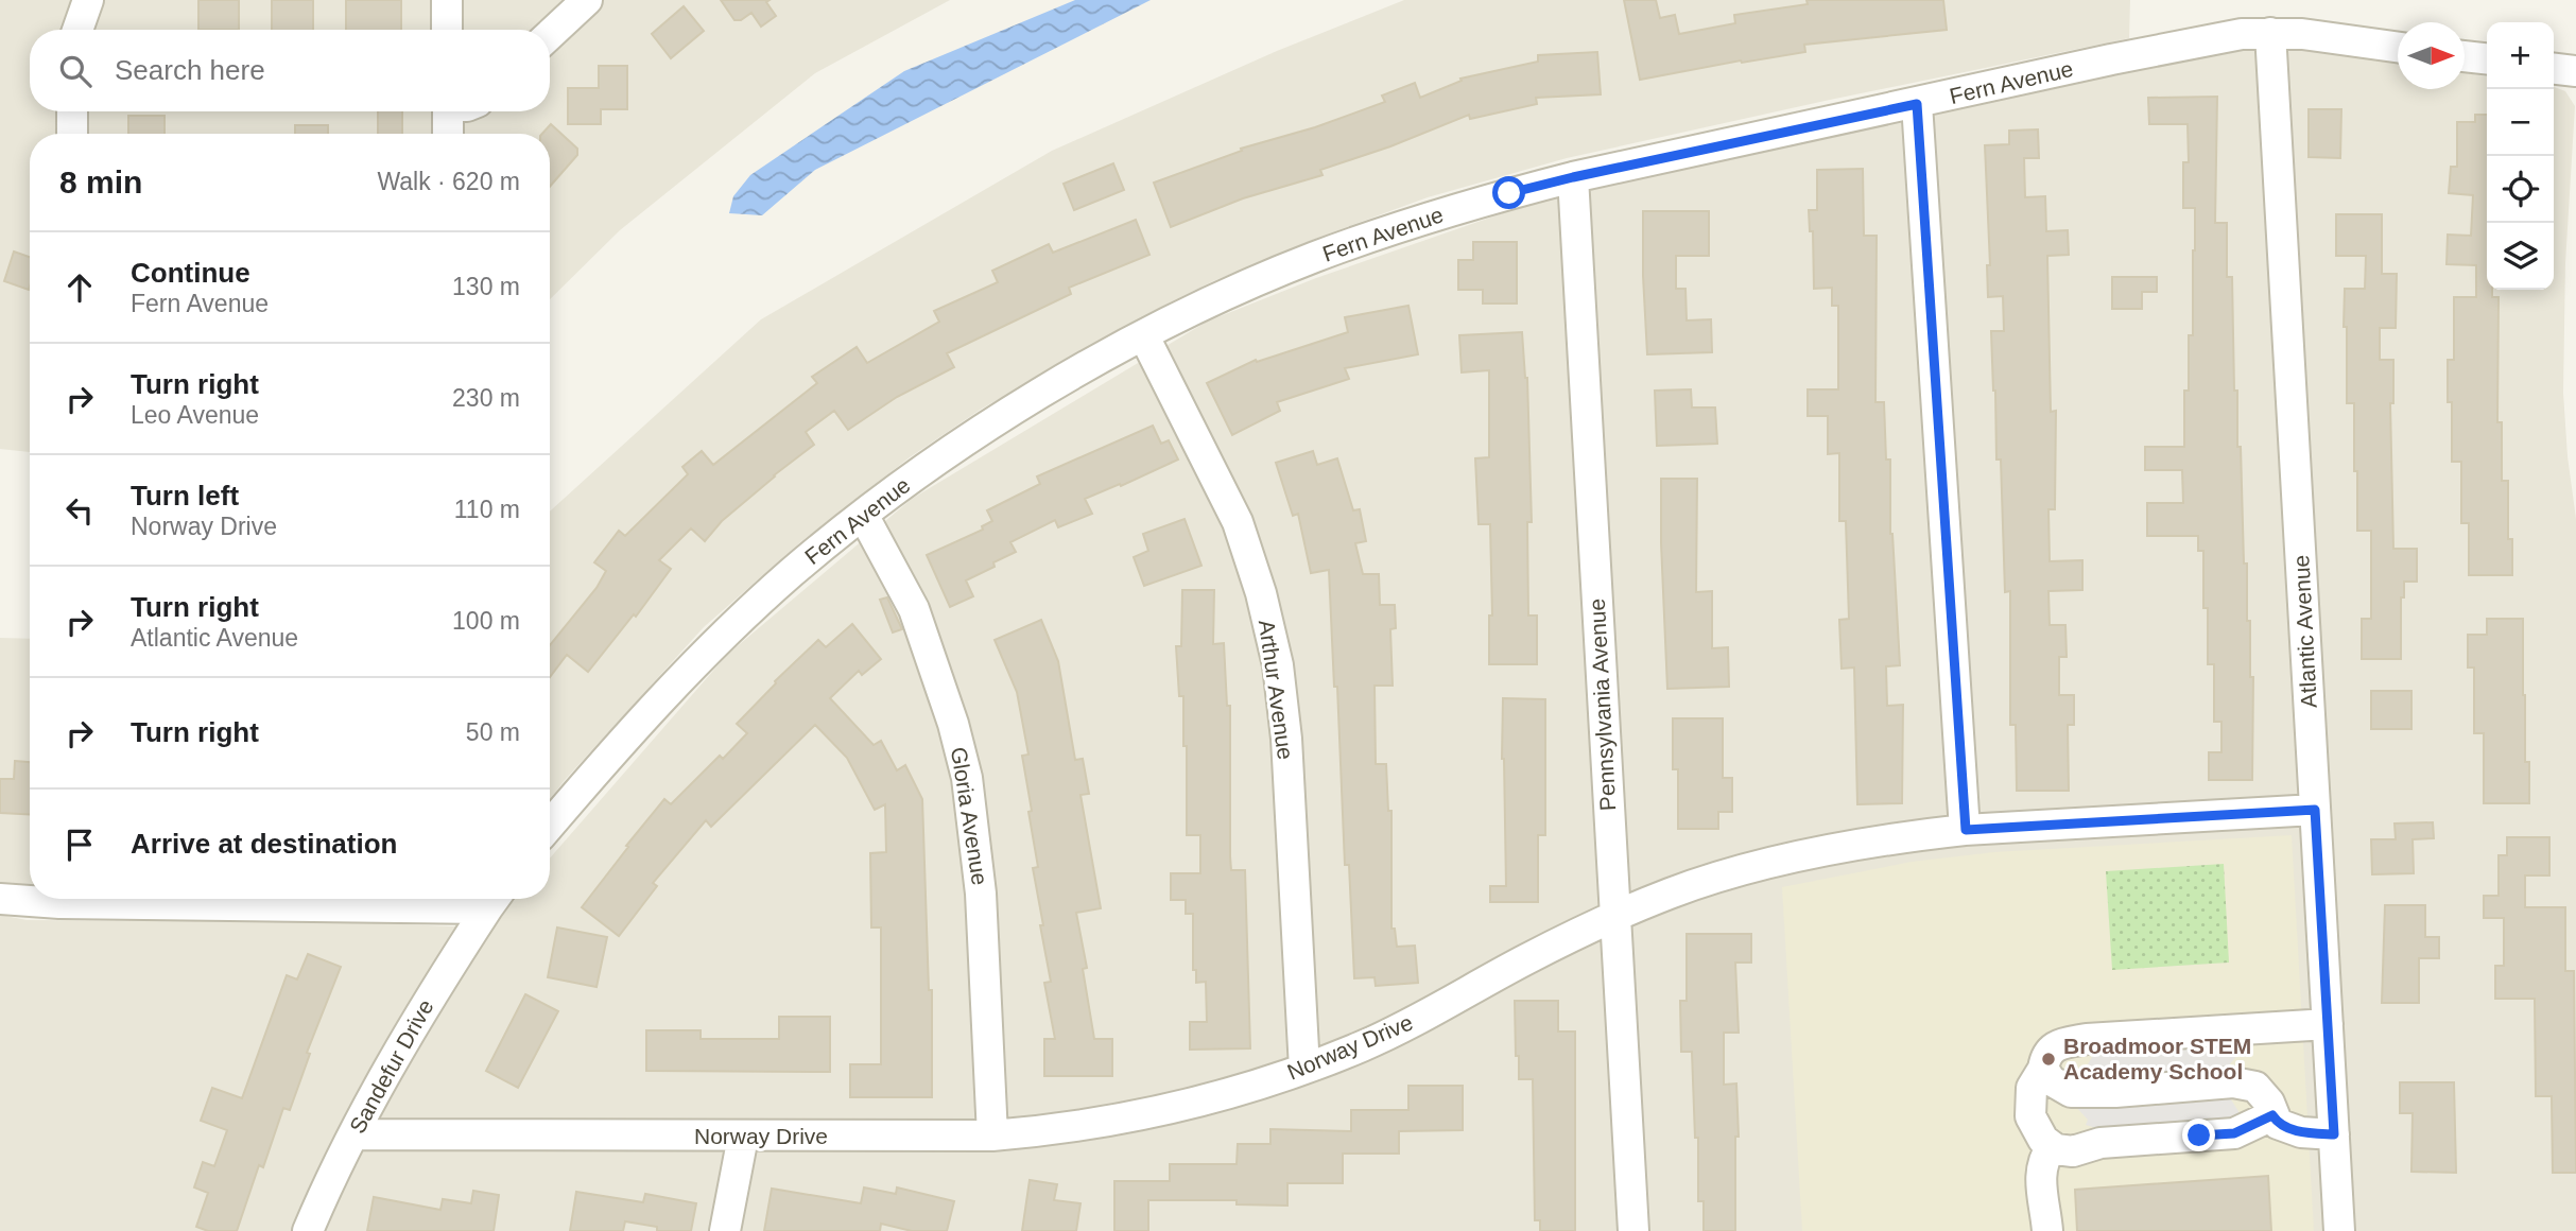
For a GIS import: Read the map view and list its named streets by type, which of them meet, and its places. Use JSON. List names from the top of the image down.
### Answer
{
  "streets": {
    "street": [
      "Fern Avenue",
      "Atlantic Avenue",
      "Arthur Avenue",
      "Pennsylvania Avenue",
      "Gloria Avenue",
      "Norway Drive",
      "Sandefur Drive"
    ]
  },
  "crossings": [
    ["Fern Avenue", "Atlantic Avenue"],
    ["Fern Avenue", "Arthur Avenue"],
    ["Fern Avenue", "Pennsylvania Avenue"],
    ["Fern Avenue", "Gloria Avenue"],
    ["Atlantic Avenue", "Norway Drive"],
    ["Arthur Avenue", "Norway Drive"],
    ["Pennsylvania Avenue", "Norway Drive"],
    ["Gloria Avenue", "Norway Drive"],
    ["Norway Drive", "Sandefur Drive"]
  ],
  "places": ["Broadmoor STEM Academy School"],
  "north": "right",
  "page": {
    "map_buttons": ["+", "−"],
    "search": "Search here",
    "heading": ["8 min", "Walk · 620 m"],
    "list": [
      ["Continue", "Fern Avenue", "130 m"],
      ["Turn right", "Leo Avenue", "230 m"],
      ["Turn left", "Norway Drive", "110 m"],
      ["Turn right", "Atlantic Avenue", "100 m"],
      ["Turn right", "50 m"],
      "Arrive at destination"
    ]
  }
}
